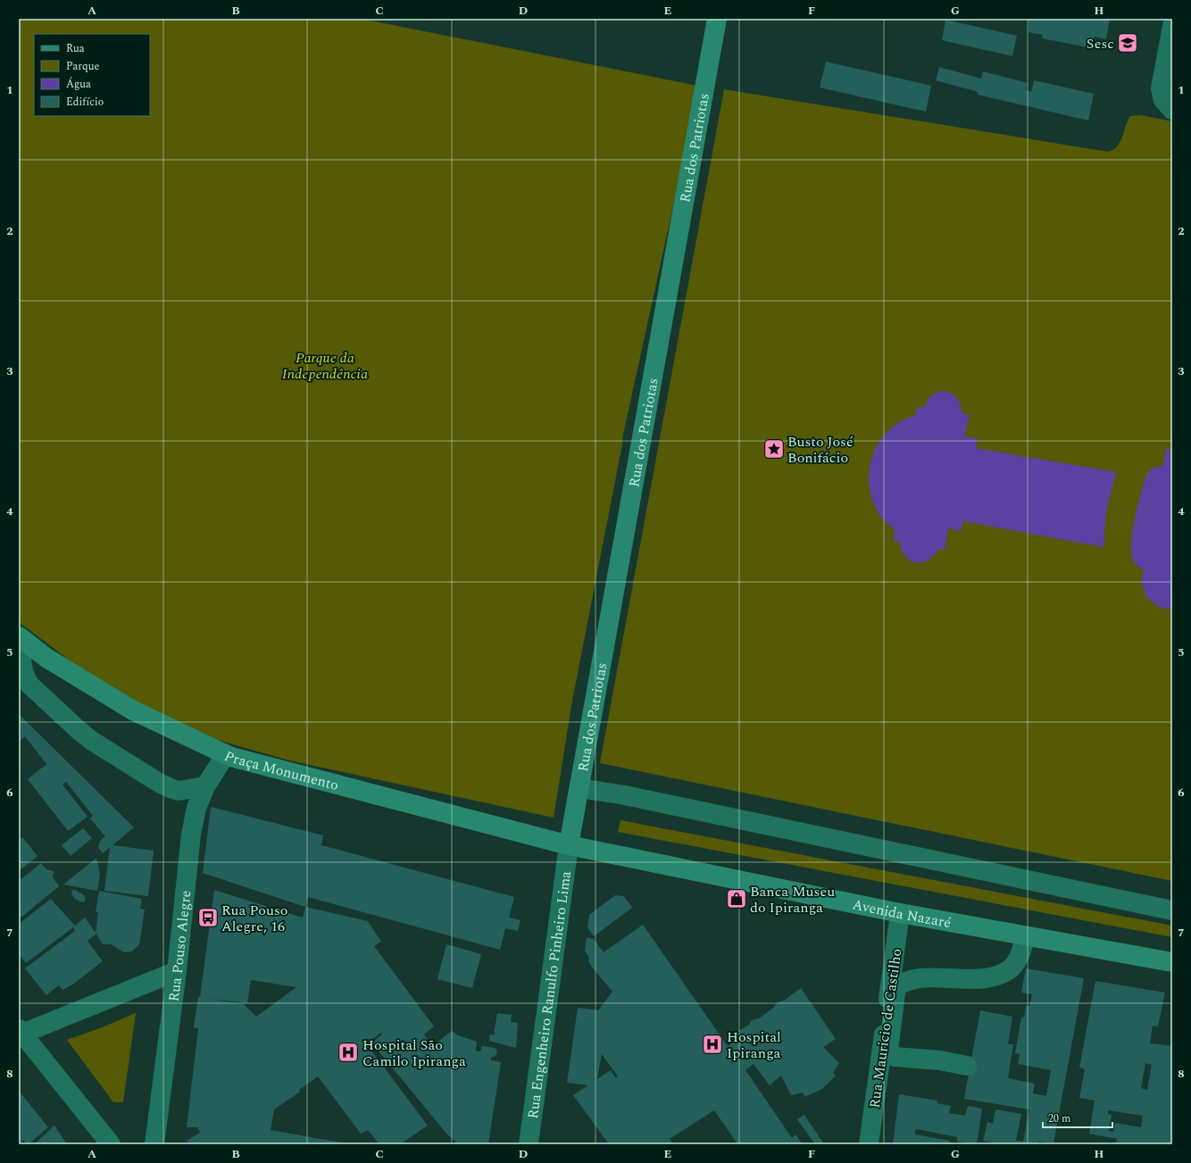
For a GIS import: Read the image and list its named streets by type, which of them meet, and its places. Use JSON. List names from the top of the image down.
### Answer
{
  "streets": {
    "main road": ["Rua dos Patriotas", "Praça Monumento", "Avenida Nazaré"],
    "street": ["Rua Pouso Alegre", "Rua Engenheiro Ranulfo Pinheiro Lima", "Rua Mauricio de Castilho"]
  },
  "crossings": [
    ["Rua dos Patriotas", "Praça Monumento"],
    ["Rua dos Patriotas", "Avenida Nazaré"],
    ["Rua dos Patriotas", "Rua Engenheiro Ranulfo Pinheiro Lima"],
    ["Praça Monumento", "Avenida Nazaré"],
    ["Praça Monumento", "Rua Pouso Alegre"],
    ["Praça Monumento", "Rua Engenheiro Ranulfo Pinheiro Lima"],
    ["Avenida Nazaré", "Rua Engenheiro Ranulfo Pinheiro Lima"],
    ["Avenida Nazaré", "Rua Mauricio de Castilho"]
  ],
  "parks": ["Parque da Independência"],
  "places": {
    "school or university": ["Sesc"],
    "place": ["Busto José Bonifácio"],
    "shop": ["Banca Museu do Ipiranga"],
    "bus stop": ["Rua Pouso Alegre, 16"],
    "hospital": ["Hospital Ipiranga", "Hospital São Camilo Ipiranga"]
  },
  "legend": [
    "Rua",
    "Parque",
    "Água",
    "Edifício"
  ],
  "scale_bar": "20 m",
  "grid": {
    "columns": [
      "A",
      "B",
      "C",
      "D",
      "E",
      "F",
      "G",
      "H"
    ],
    "rows": [
      "1",
      "2",
      "3",
      "4",
      "5",
      "6",
      "7",
      "8"
    ]
  }
}
